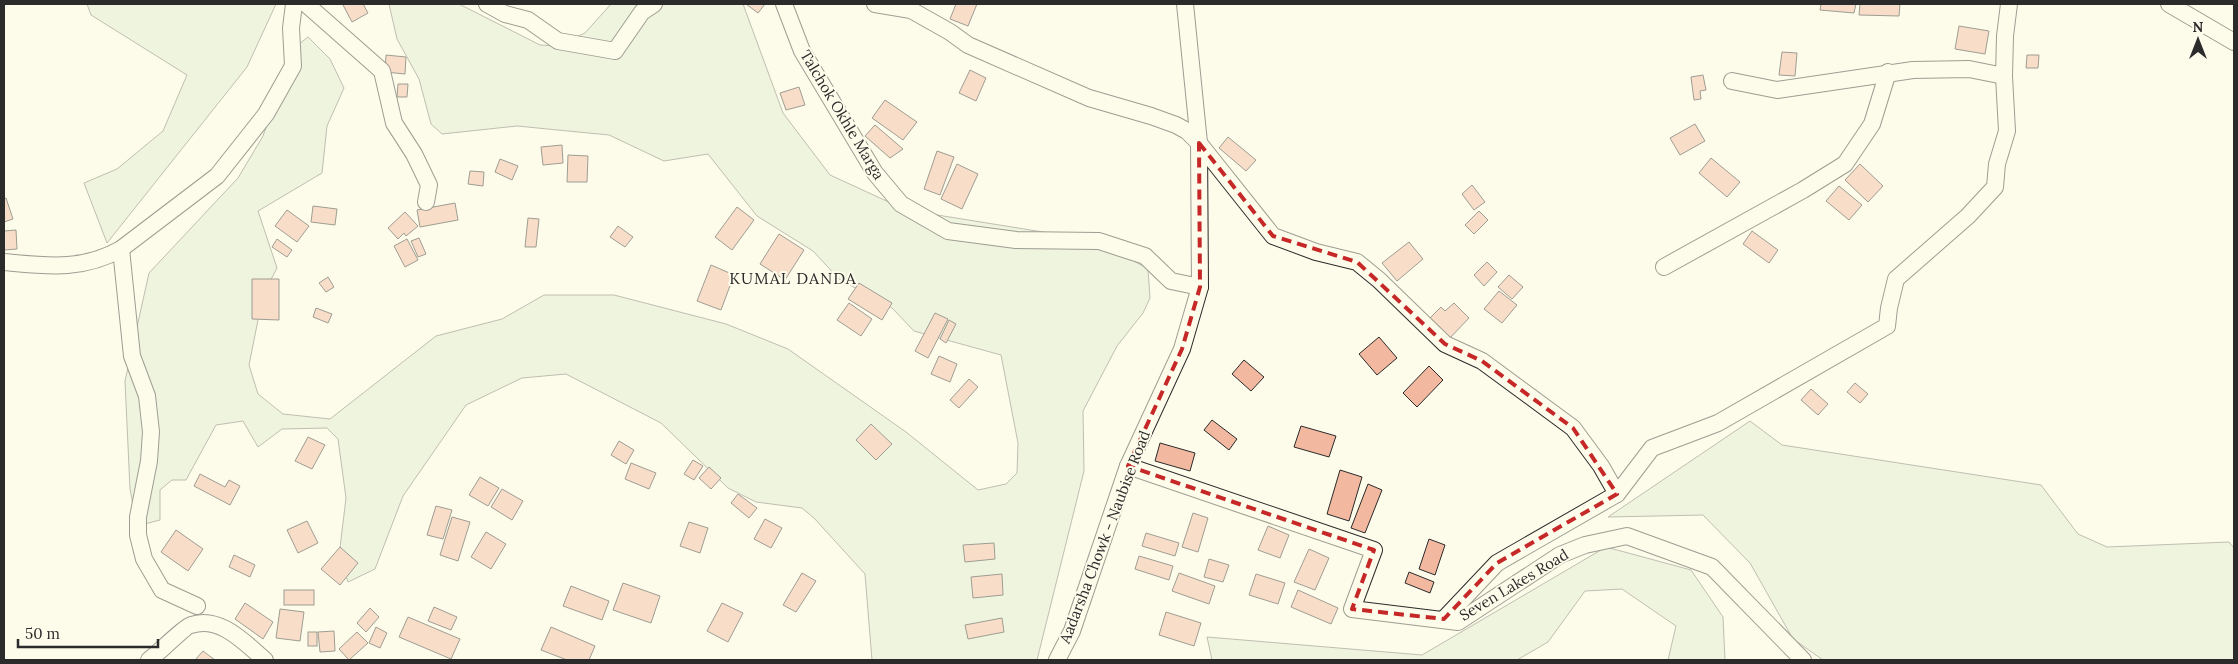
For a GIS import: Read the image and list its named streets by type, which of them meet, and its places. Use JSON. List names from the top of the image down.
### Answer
{
  "streets": {
    "street": ["Talchok Okhle Marga", "Aadarsha Chowk - Naubise Road", "Seven Lakes Road"]
  },
  "crossings": [
    ["Talchok Okhle Marga", "Aadarsha Chowk - Naubise Road"],
    ["Aadarsha Chowk - Naubise Road", "Seven Lakes Road"]
  ],
  "districts": ["KUMAL DANDA"],
  "scale_bar": "50 m",
  "north": "top"
}
